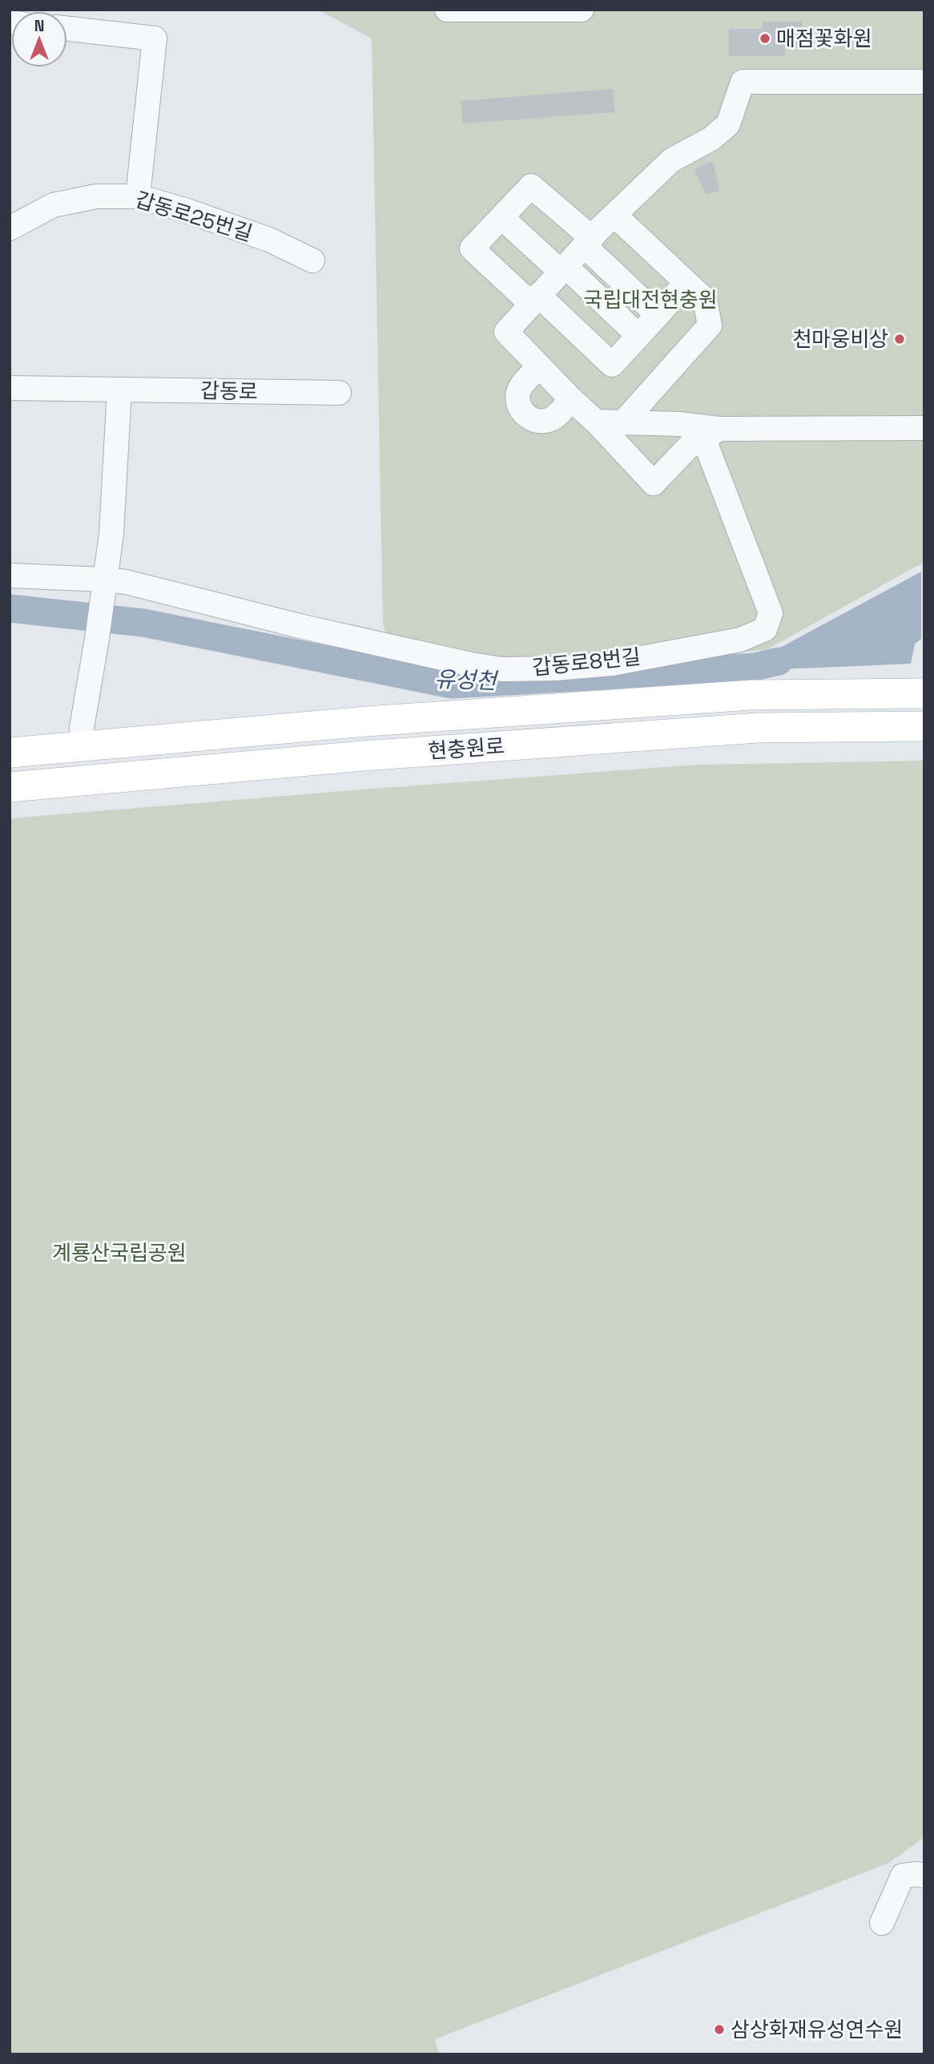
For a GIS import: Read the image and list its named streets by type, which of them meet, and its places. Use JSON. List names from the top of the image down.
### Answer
{
  "streets": {
    "main road": ["현충원로"],
    "street": ["갑동로25번길", "갑동로", "갑동로8번길"]
  },
  "water": ["유성천"],
  "parks": ["국립대전현충원", "계룡산국립공원"],
  "places": ["매점꽃화원", "천마웅비상", "삼상화재유성연수원"],
  "north": "top"
}
